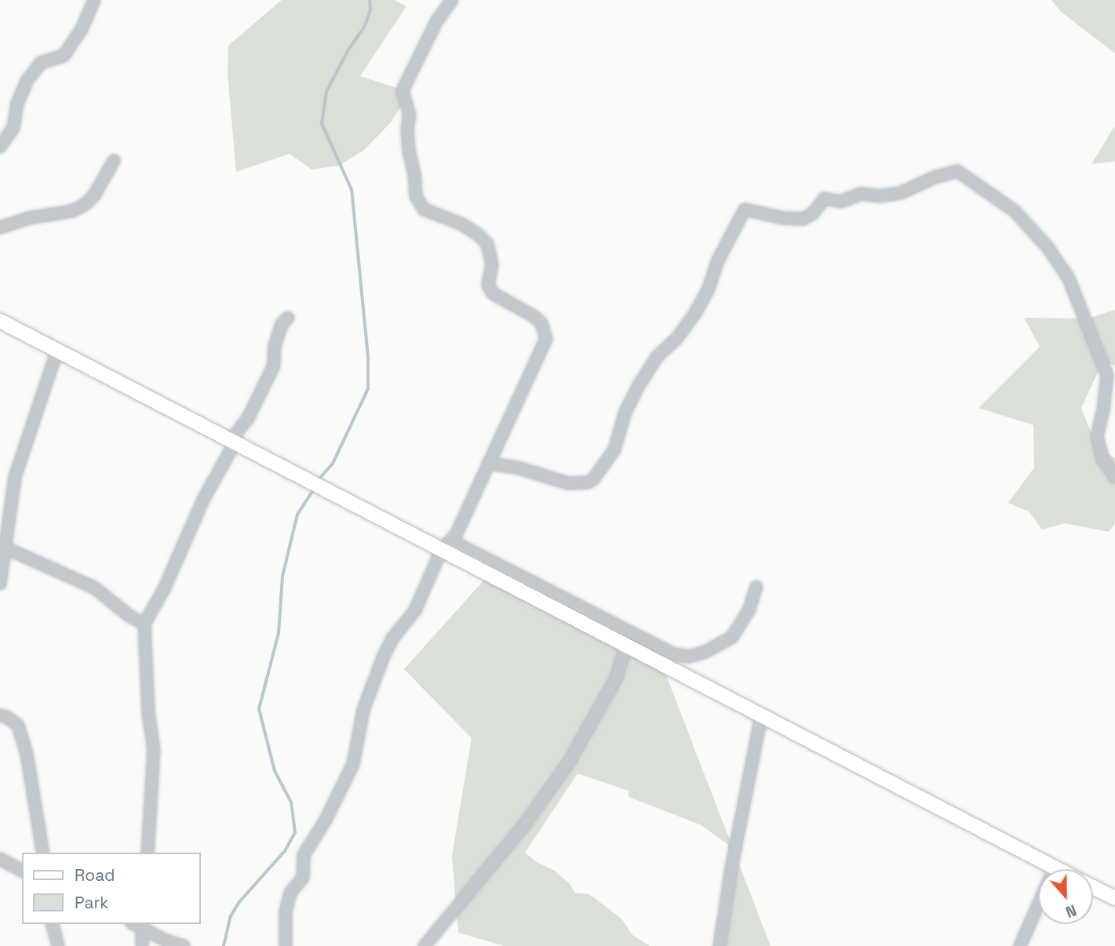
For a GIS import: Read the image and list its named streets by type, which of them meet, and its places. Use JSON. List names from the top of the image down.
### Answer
{
  "legend": ["Road", "Park"],
  "north": "bottom"
}
